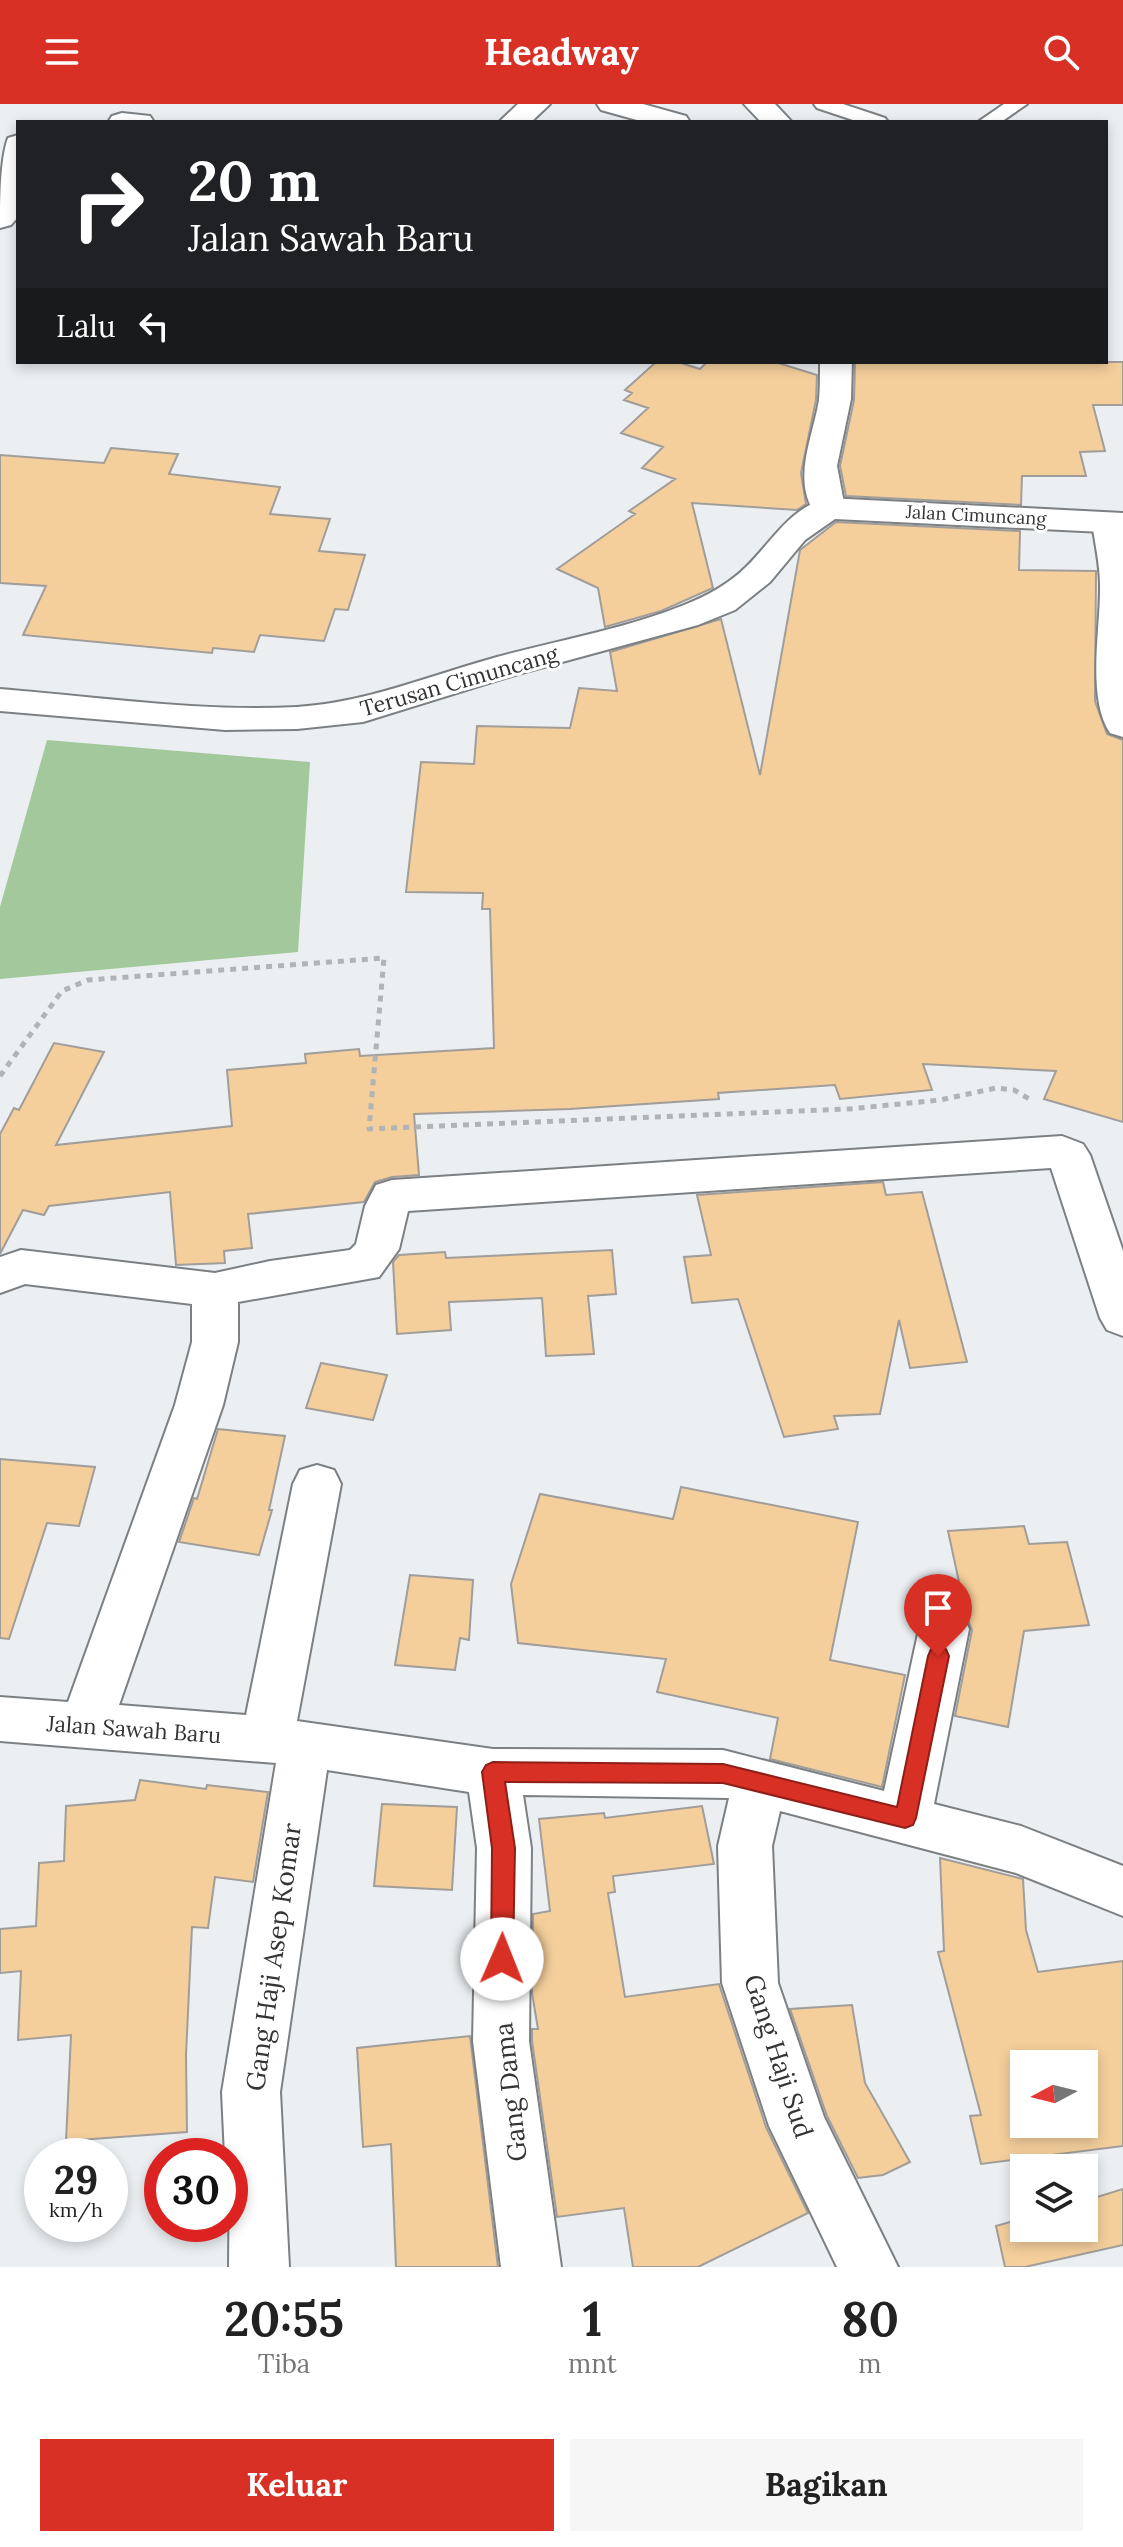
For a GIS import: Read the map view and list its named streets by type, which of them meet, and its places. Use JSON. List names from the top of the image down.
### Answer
{
  "streets": {
    "street": [
      "Jalan Cimuncang",
      "Terusan Cimuncang",
      "Jalan Sawah Baru",
      "Gang Haji Asep Komar",
      "Gang Haji Sud",
      "Gang Dama"
    ]
  },
  "crossings": [
    ["Jalan Cimuncang", "Terusan Cimuncang"],
    ["Jalan Sawah Baru", "Gang Haji Asep Komar"],
    ["Jalan Sawah Baru", "Gang Haji Sud"],
    ["Jalan Sawah Baru", "Gang Dama"]
  ],
  "north": "left",
  "page": {
    "header": "Headway",
    "turn": ["20 m", "Jalan Sawah Baru"],
    "then": "Lalu",
    "speed": "29 km/h",
    "limit": "30",
    "eta": [
      "20:55",
      "Tiba",
      "1",
      "mnt",
      "80",
      "m"
    ],
    "buttons": ["Keluar", "Bagikan"]
  }
}
